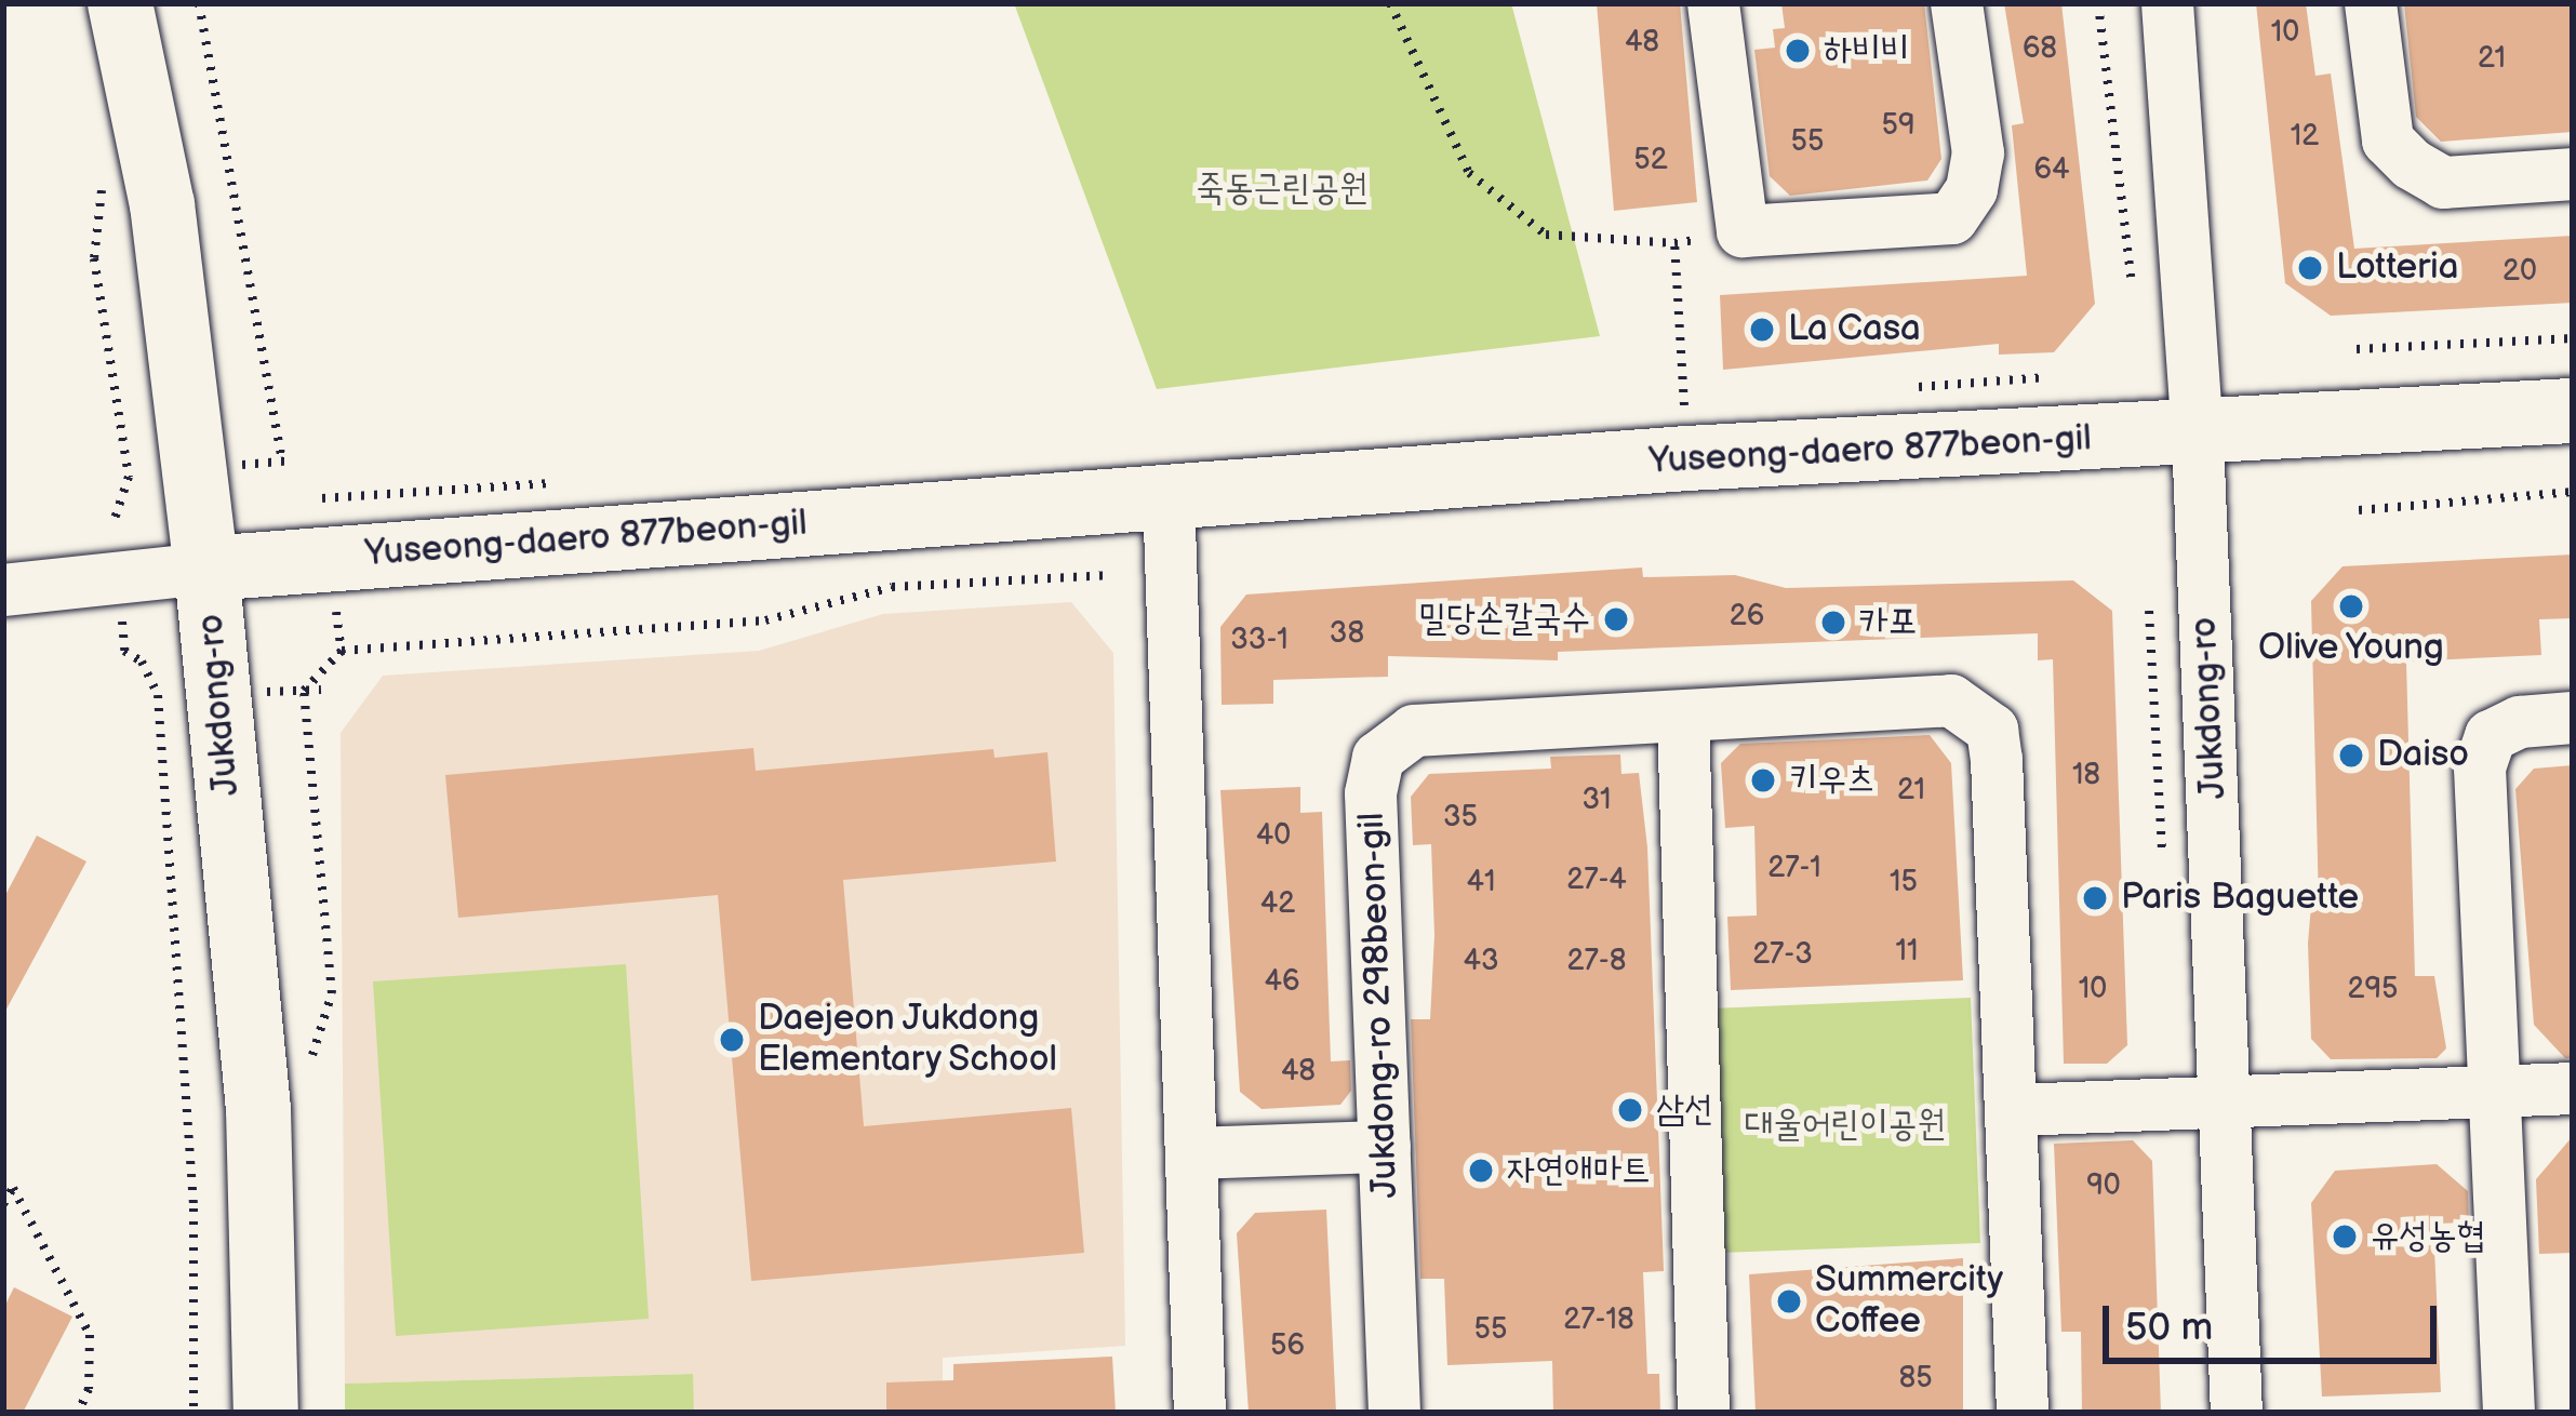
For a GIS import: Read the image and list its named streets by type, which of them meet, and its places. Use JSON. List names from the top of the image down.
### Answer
{
  "streets": {
    "street": ["Yuseong-daero 877beon-gil", "Jukdong-ro", "Jukdong-ro 298beon-gil"]
  },
  "crossings": [
    ["Yuseong-daero 877beon-gil", "Jukdong-ro"]
  ],
  "parks": ["죽동근린공원", "대울어린이공원"],
  "places": [
    "하비비",
    "Lotteria",
    "La Casa",
    "Olive Young",
    "밀당손칼국수",
    "카포",
    "Daiso",
    "키우츠",
    "Paris Baguette",
    "Daejeon Jukdong Elementary School",
    "삼선",
    "자연애마트",
    "유성농협",
    "Summercity Coffee"
  ],
  "house_numbers": [
    "10",
    "48",
    "68",
    "21",
    "59",
    "12",
    "55",
    "52",
    "64",
    "20",
    "26",
    "38",
    "33-1",
    "18",
    "21",
    "31",
    "35",
    "40",
    "27-1",
    "27-4",
    "41",
    "15",
    "42",
    "11",
    "27-3",
    "43",
    "27-8",
    "46",
    "10",
    "295",
    "48",
    "90",
    "27-18",
    "55",
    "56",
    "85"
  ],
  "scale_bar": "50 m"
}
